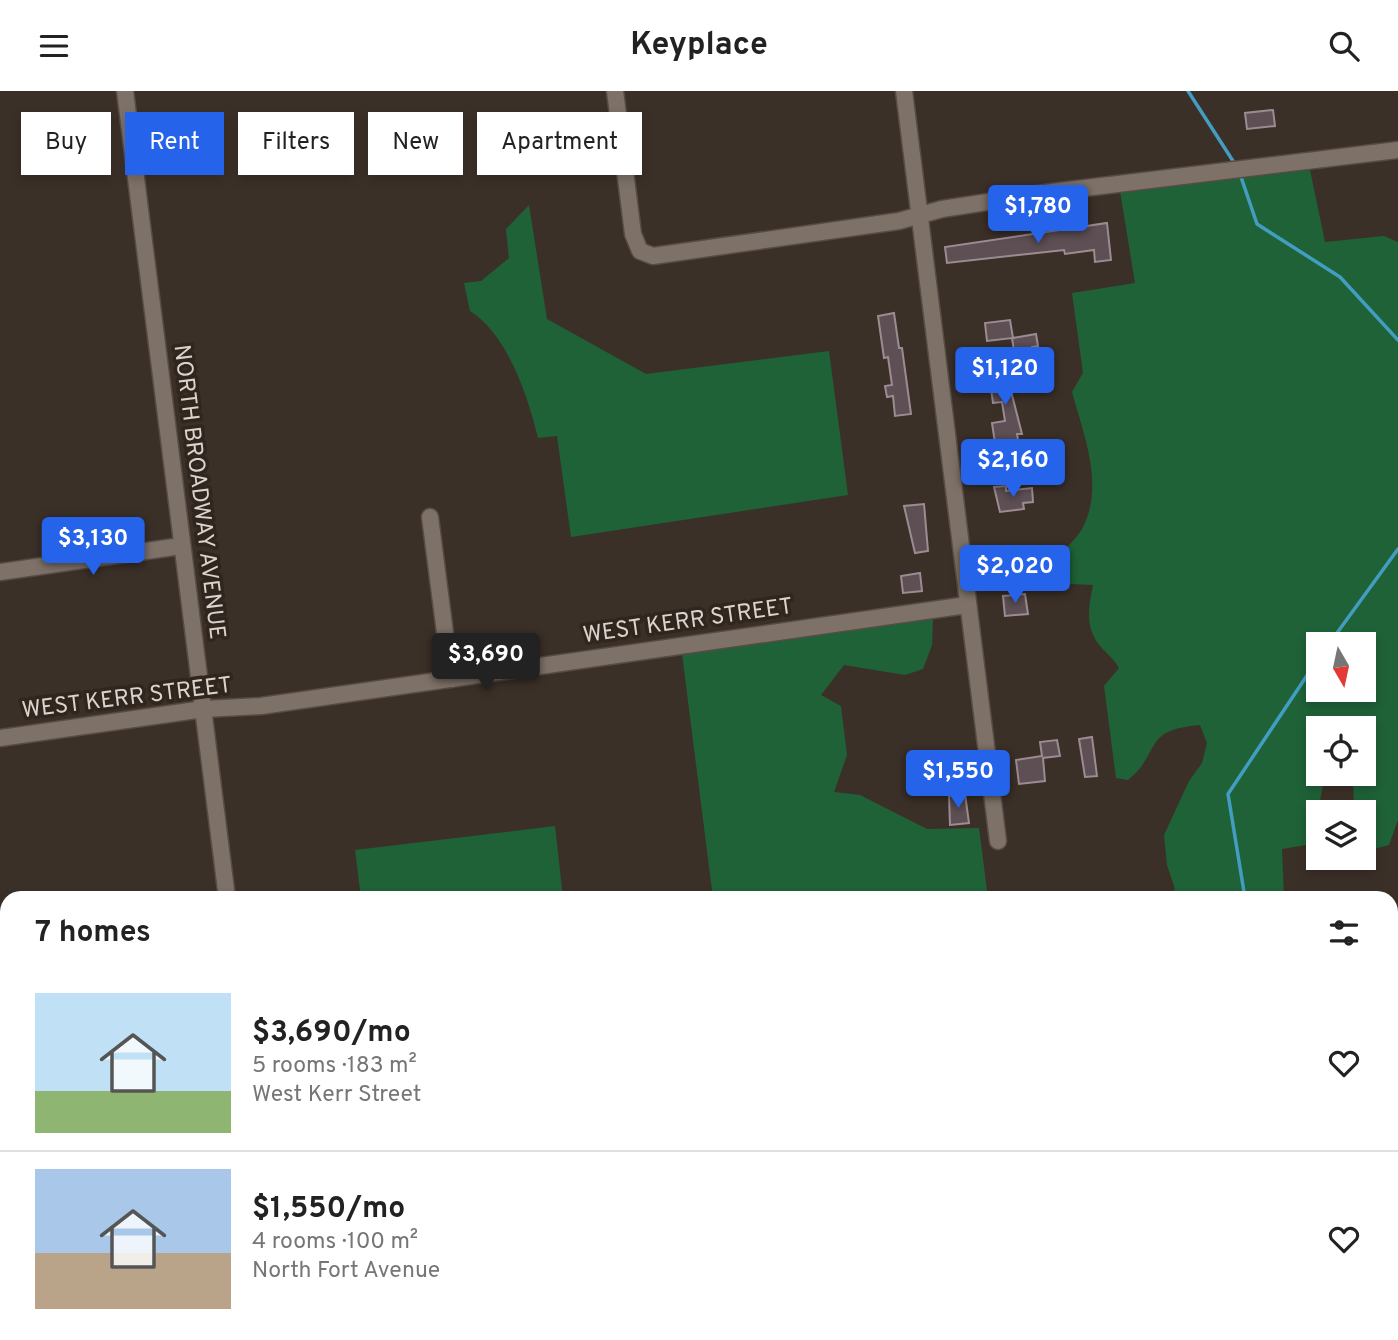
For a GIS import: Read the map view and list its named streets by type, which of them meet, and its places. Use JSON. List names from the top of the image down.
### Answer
{
  "streets": {
    "street": ["NORTH BROADWAY AVENUE", "WEST KERR STREET"]
  },
  "crossings": [
    ["NORTH BROADWAY AVENUE", "WEST KERR STREET"]
  ],
  "north": "bottom",
  "page": {
    "header": "Keyplace",
    "chip": [
      "Buy",
      "Rent",
      "Filters",
      "New",
      "Apartment"
    ],
    "price": [
      "$1,780",
      "$1,120",
      "$2,160",
      "$3,130",
      "$2,020",
      "$3,690",
      "$1,550"
    ],
    "heading": "7 homes",
    "list": [
      {
        "name": "$3,690/mo",
        "note": "5 rooms · 183 m² · West Kerr Street"
      },
      {
        "name": "$1,550/mo",
        "note": "4 rooms · 100 m² · North Fort Avenue"
      }
    ]
  }
}
